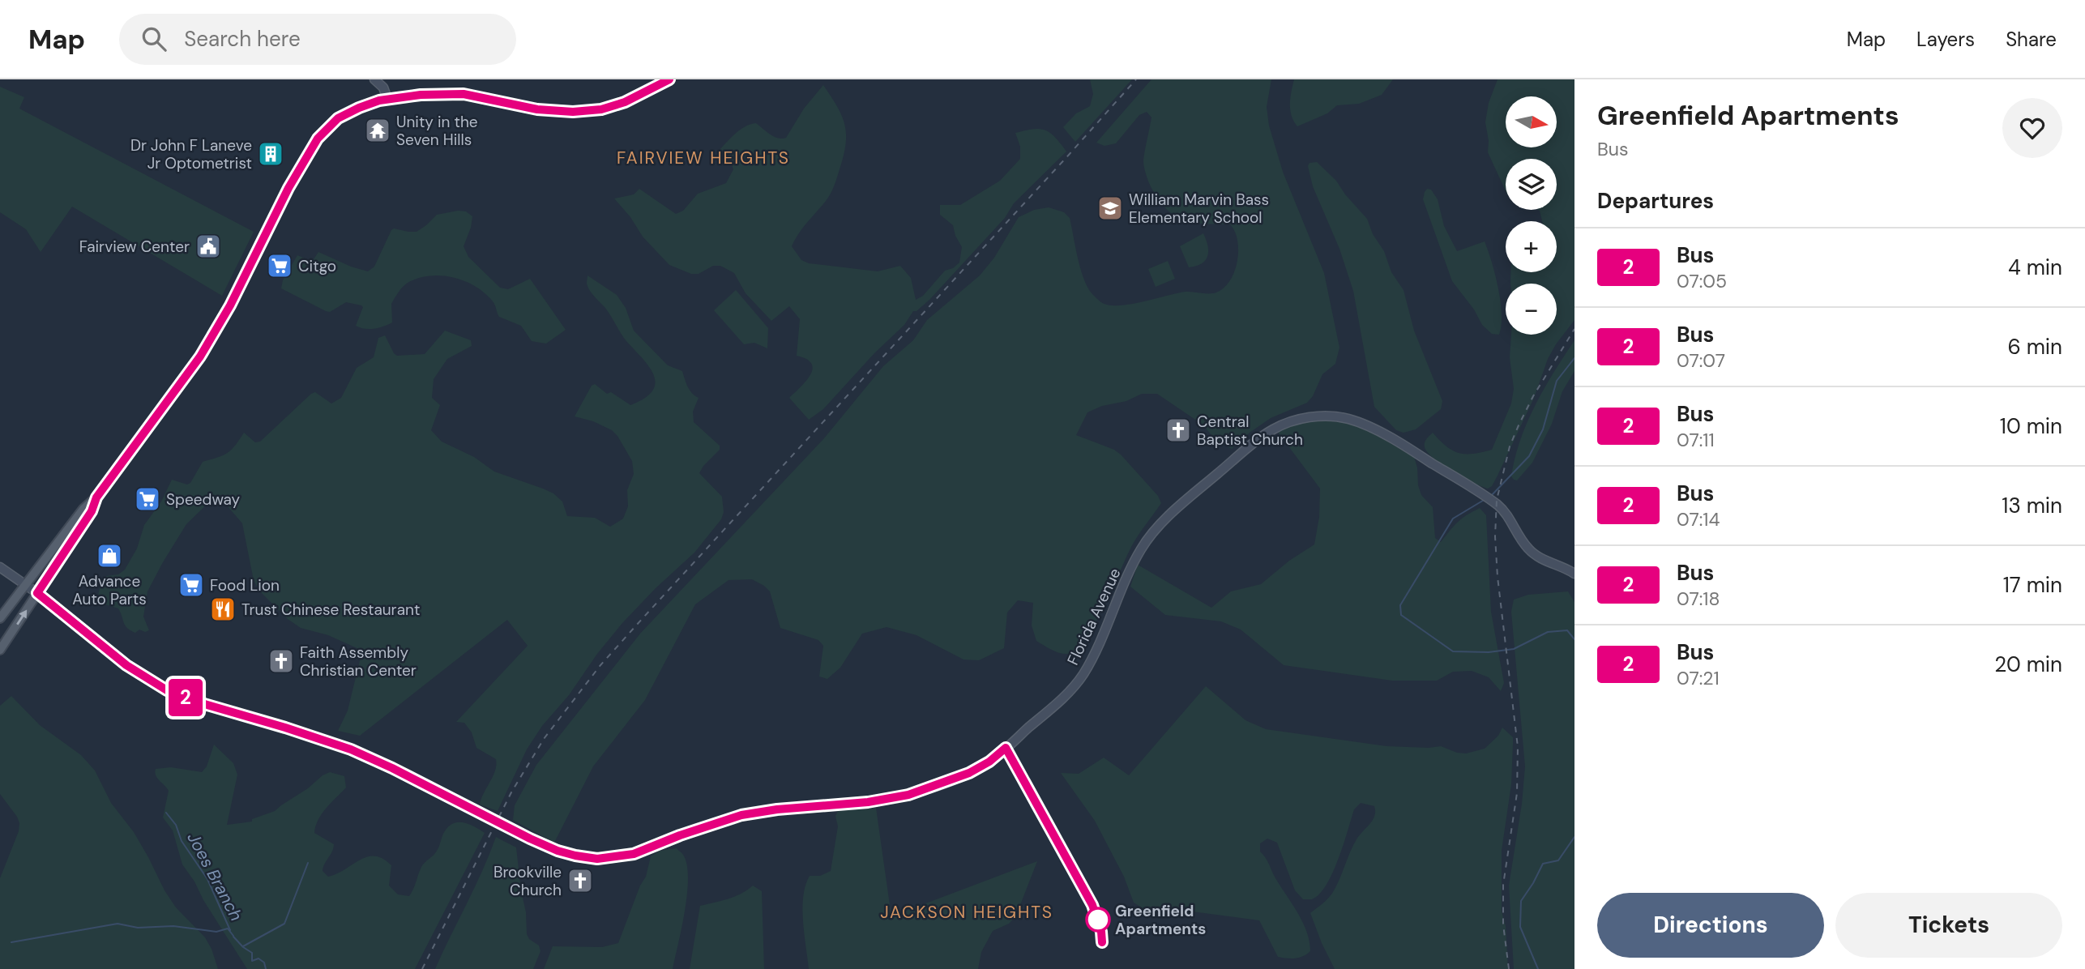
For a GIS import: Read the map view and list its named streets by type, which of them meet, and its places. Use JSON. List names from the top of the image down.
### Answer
{
  "streets": {
    "main road": ["Florida Avenue"]
  },
  "districts": ["FAIRVIEW HEIGHTS", "JACKSON HEIGHTS"],
  "water": ["Joes Branch"],
  "places": {
    "temple": ["Unity in the Seven Hills"],
    "building": ["Dr John F Laneve Jr Optometrist"],
    "school or university": ["William Marvin Bass Elementary School"],
    "public building": ["Fairview Center"],
    "supermarket": ["Citgo", "Speedway", "Food Lion"],
    "church": ["Central Baptist Church", "Faith Assembly Christian Center", "Brookville Church"],
    "shop": ["Advance Auto Parts"],
    "restaurant": ["Trust Chinese Restaurant"],
    "other": ["Greenfield Apartments"]
  },
  "lines": ["bus line 2"],
  "north": "right",
  "page": {
    "header": "Map",
    "search": "Search here",
    "nav": ["Map", "Layers", "Share"],
    "on_map": "2",
    "heading": [
      ["Greenfield Apartments", "Bus"],
      "Departures"
    ],
    "map_buttons": ["+", "−"],
    "list": [
      {
        "mark": "2",
        "name": "Bus",
        "note": "07:05",
        "value": "4 min"
      },
      {
        "mark": "2",
        "name": "Bus",
        "note": "07:07",
        "value": "6 min"
      },
      {
        "mark": "2",
        "name": "Bus",
        "note": "07:11",
        "value": "10 min"
      },
      {
        "mark": "2",
        "name": "Bus",
        "note": "07:14",
        "value": "13 min"
      },
      {
        "mark": "2",
        "name": "Bus",
        "note": "07:18",
        "value": "17 min"
      },
      {
        "mark": "2",
        "name": "Bus",
        "note": "07:21",
        "value": "20 min"
      }
    ],
    "buttons": ["Directions", "Tickets"]
  }
}
